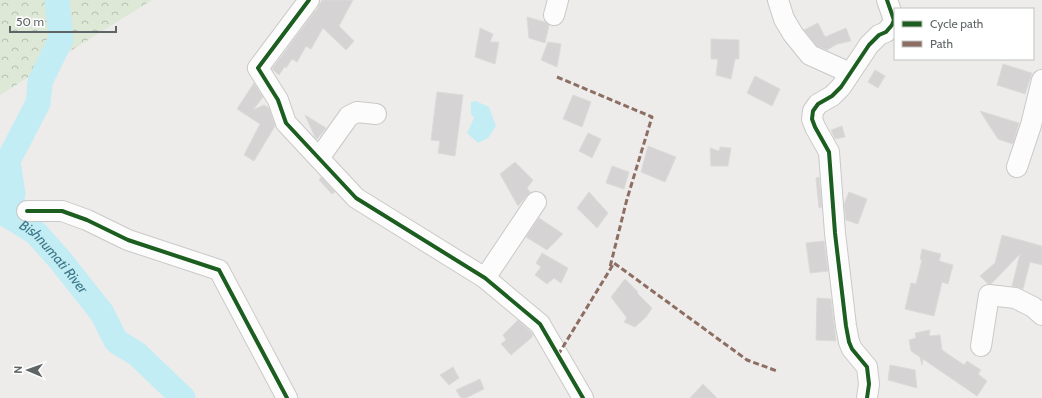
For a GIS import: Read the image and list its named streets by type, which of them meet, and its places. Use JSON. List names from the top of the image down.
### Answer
{
  "water": ["Bishnumati River"],
  "legend": ["Cycle path", "Path"],
  "scale_bar": "50 m",
  "north": "left"
}
